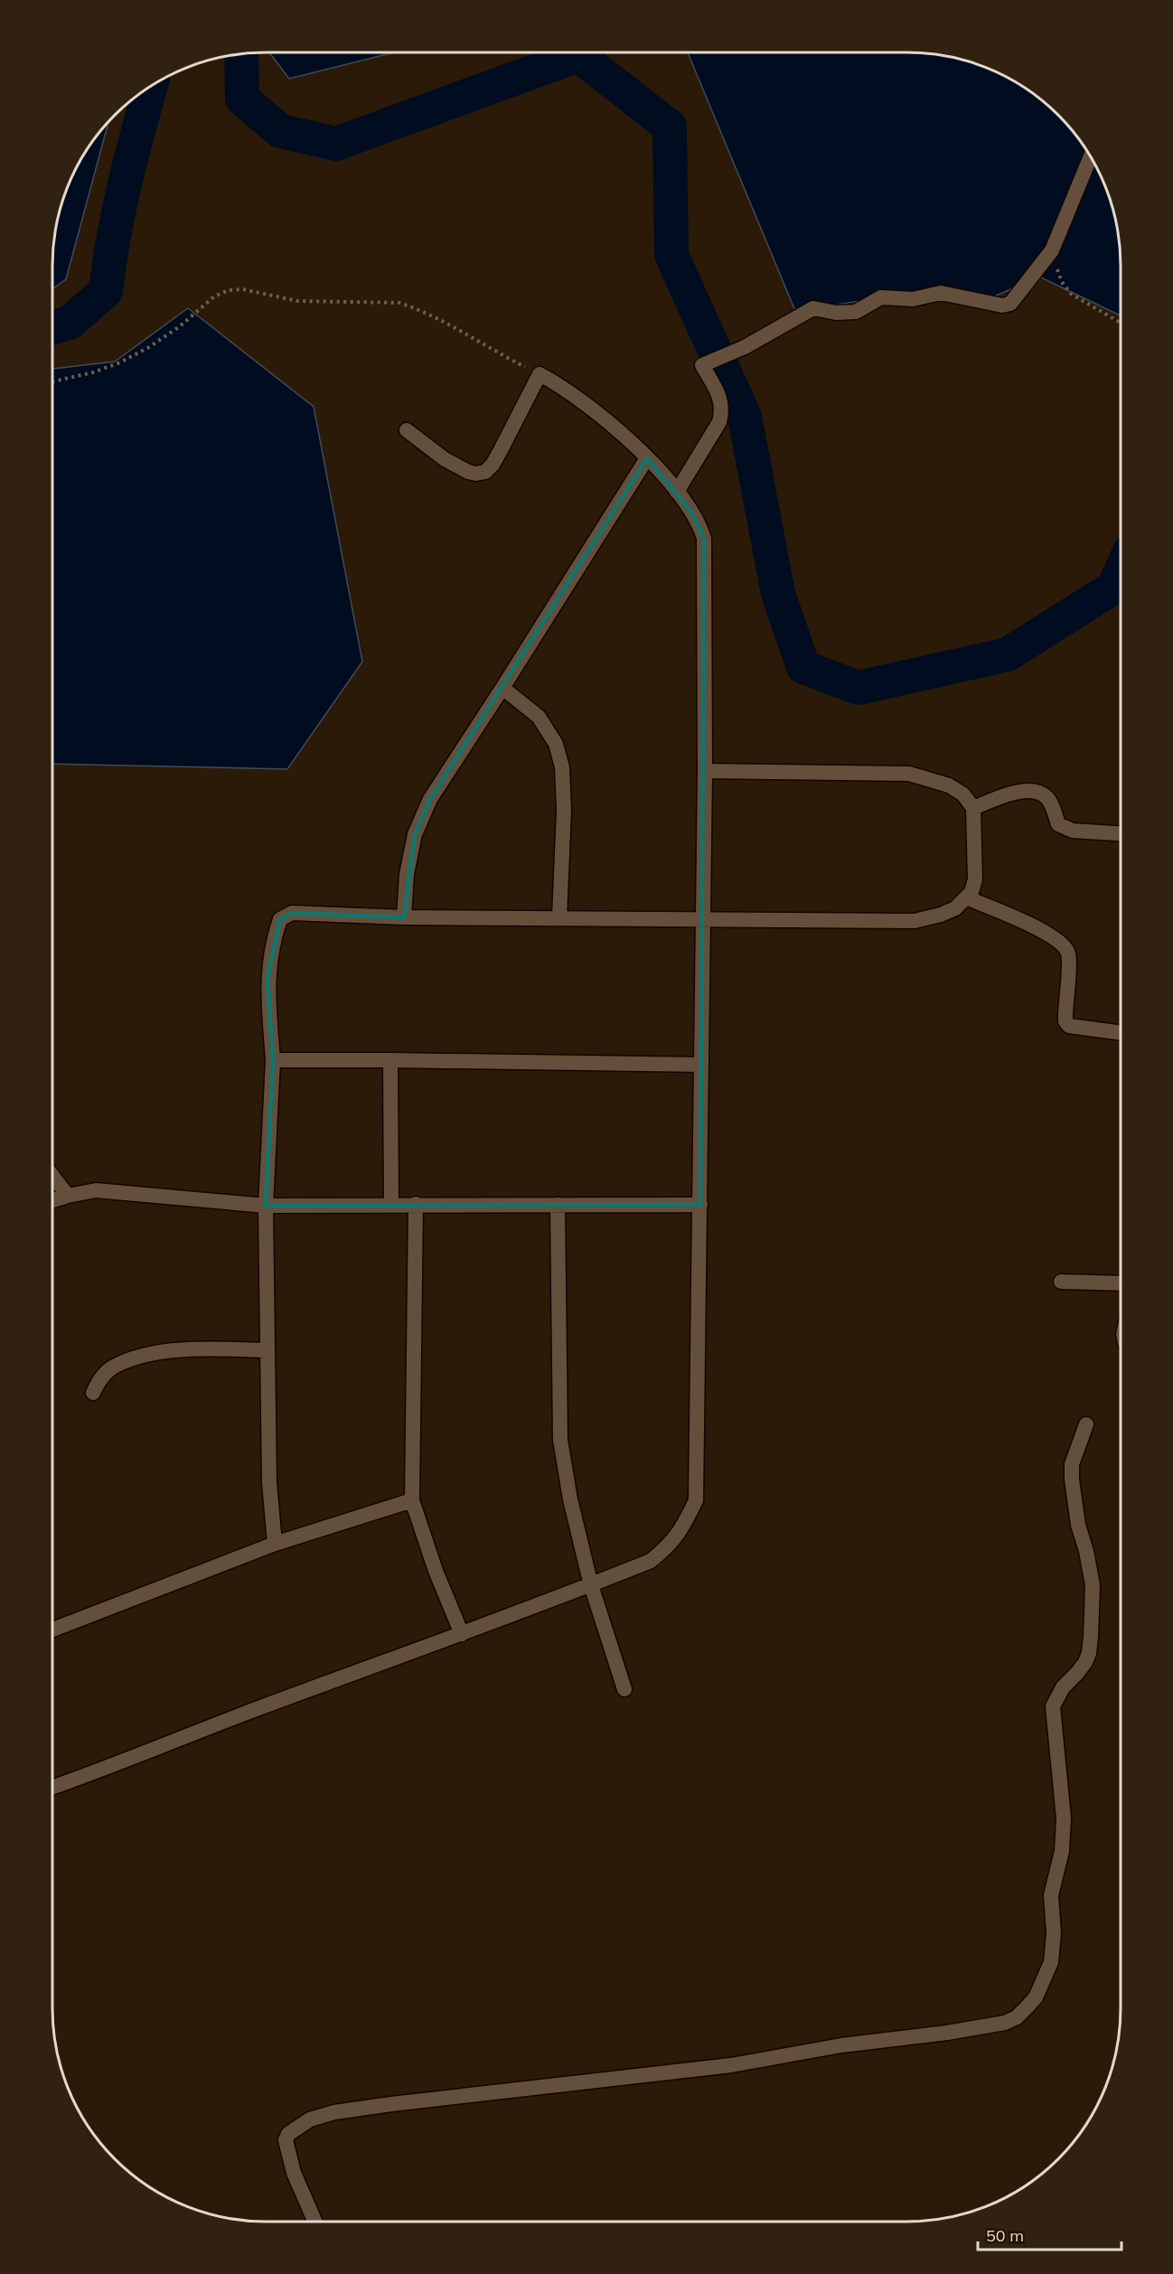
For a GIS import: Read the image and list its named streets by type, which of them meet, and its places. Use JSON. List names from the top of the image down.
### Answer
{
  "scale_bar": "50 m"
}
